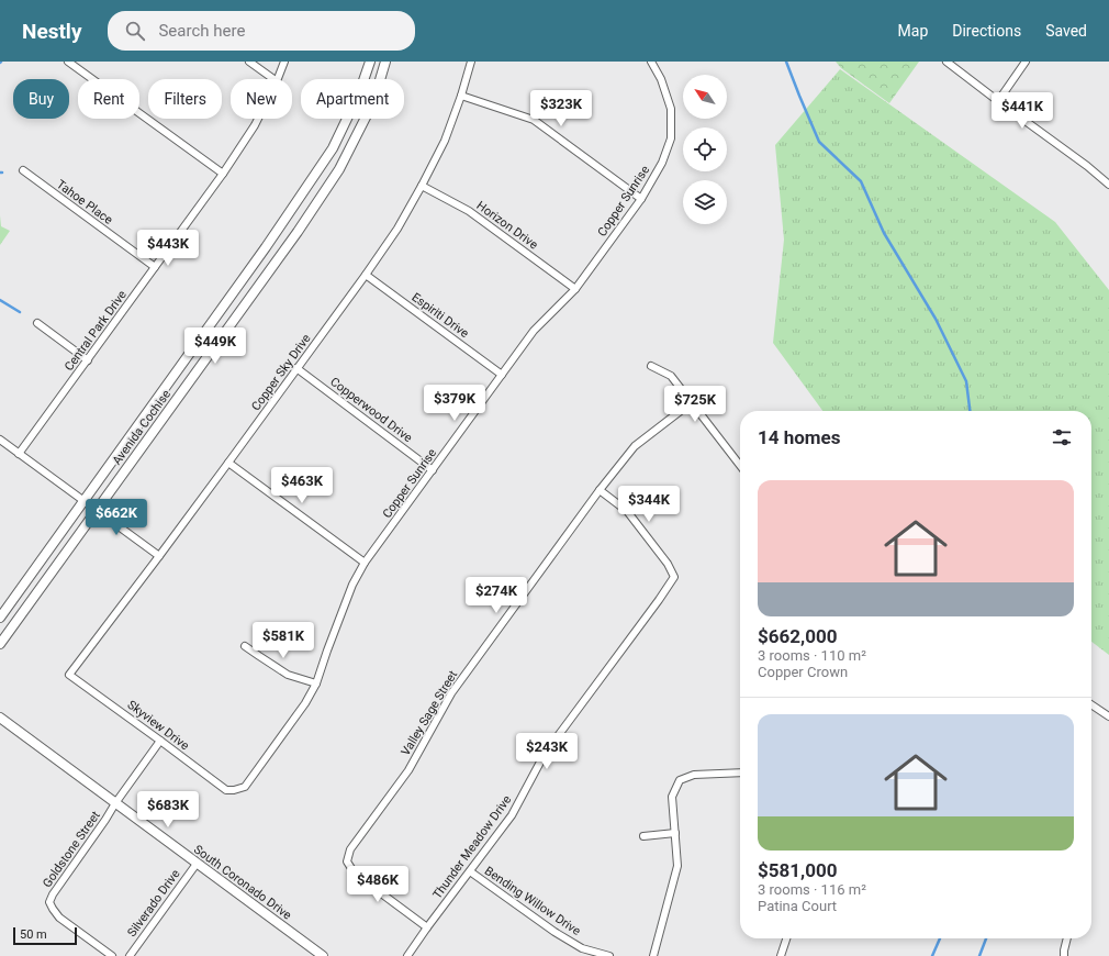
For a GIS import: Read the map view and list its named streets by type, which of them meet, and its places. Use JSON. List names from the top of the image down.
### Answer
{
  "streets": {
    "street": [
      "Copper Sunrise",
      "Tahoe Place",
      "Horizon Drive",
      "Espiriti Drive",
      "Central Park Drive",
      "Copper Sky Drive",
      "Copperwood Drive",
      "Avenida Cochise",
      "Valley Sage Street",
      "Skyview Drive",
      "Thunder Meadow Drive",
      "Goldstone Street",
      "South Coronado Drive",
      "Bending Willow Drive",
      "Silverado Drive"
    ]
  },
  "crossings": [
    ["Copper Sunrise", "Horizon Drive"],
    ["Copper Sunrise", "Espiriti Drive"],
    ["Copper Sunrise", "Copperwood Drive"],
    ["Copper Sunrise", "Skyview Drive"],
    ["Tahoe Place", "Central Park Drive"],
    ["Horizon Drive", "Copper Sky Drive"],
    ["Espiriti Drive", "Copper Sky Drive"],
    ["Copper Sky Drive", "Copperwood Drive"],
    ["Copper Sky Drive", "Skyview Drive"],
    ["Valley Sage Street", "Thunder Meadow Drive"],
    ["Skyview Drive", "Goldstone Street"],
    ["Thunder Meadow Drive", "Bending Willow Drive"],
    ["Goldstone Street", "South Coronado Drive"],
    ["South Coronado Drive", "Silverado Drive"]
  ],
  "scale_bar": "50 m",
  "north": "top left",
  "page": {
    "header": "Nestly",
    "search": "Search here",
    "nav": ["Map", "Directions", "Saved"],
    "chip": [
      "Buy",
      "Rent",
      "Filters",
      "New",
      "Apartment"
    ],
    "price": [
      "$323K",
      "$441K",
      "$443K",
      "$449K",
      "$379K",
      "$725K",
      "$463K",
      "$344K",
      "$662K",
      "$274K",
      "$581K",
      "$243K",
      "$683K",
      "$486K"
    ],
    "heading": "14 homes",
    "list": [
      {
        "name": "$662,000",
        "note": "3 rooms · 110 m² · Copper Crown"
      },
      {
        "name": "$581,000",
        "note": "3 rooms · 116 m² · Patina Court"
      }
    ],
    "scale": "50 m"
  }
}
